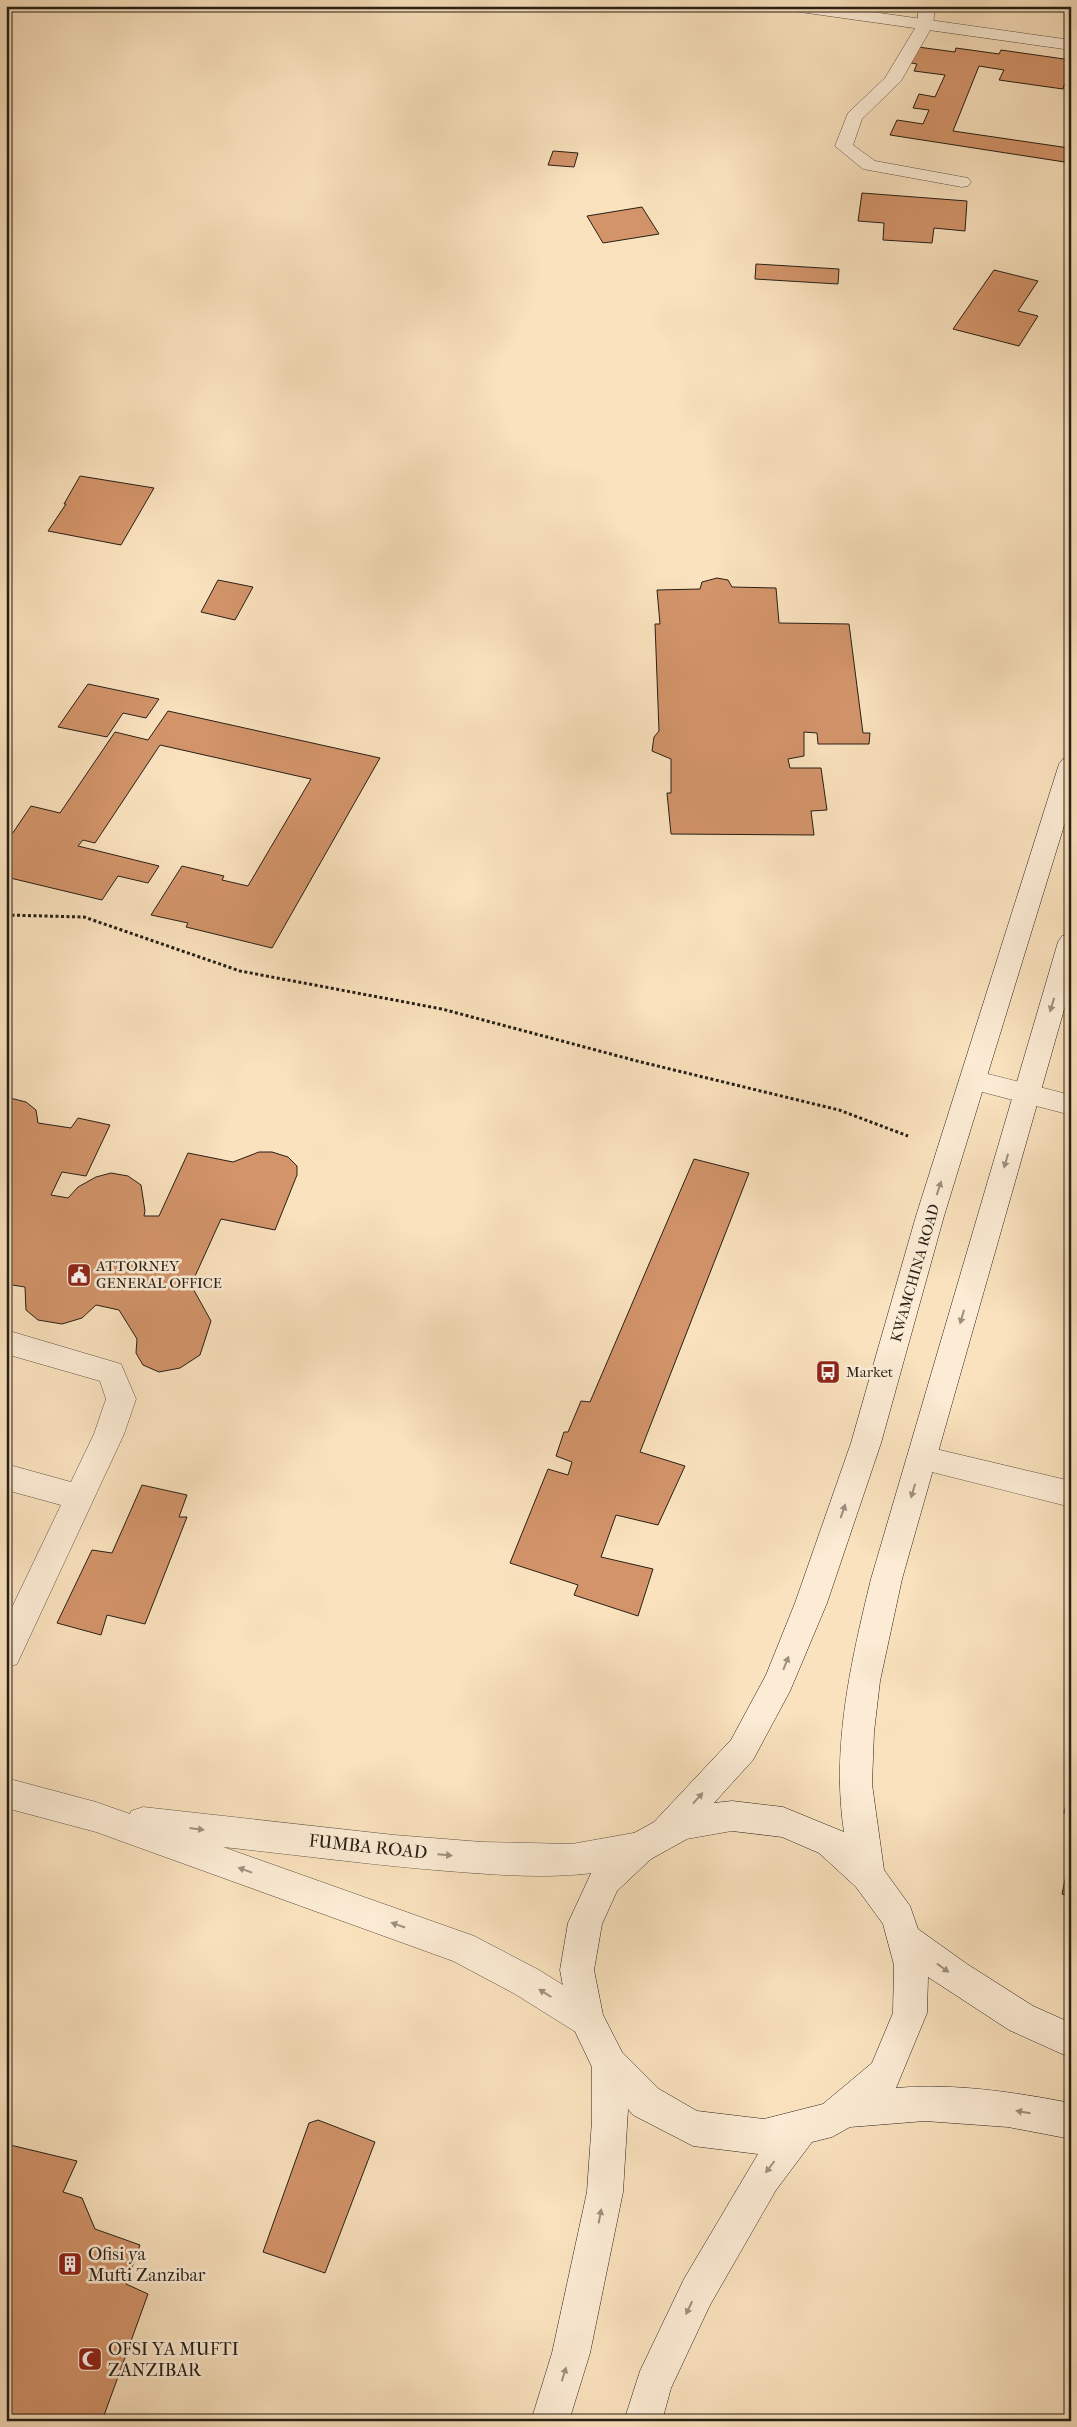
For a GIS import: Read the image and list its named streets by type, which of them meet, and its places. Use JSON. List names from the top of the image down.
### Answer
{
  "streets": {
    "main road": ["KWAMCHINA ROAD", "FUMBA ROAD"]
  },
  "crossings": [
    ["KWAMCHINA ROAD", "FUMBA ROAD"]
  ],
  "places": {
    "public building": ["ATTORNEY GENERAL OFFICE"],
    "bus stop": ["Market"],
    "building": ["Ofisi ya Mufti Zanzibar"],
    "mosque": ["OFSI YA MUFTI ZANZIBAR"]
  }
}
